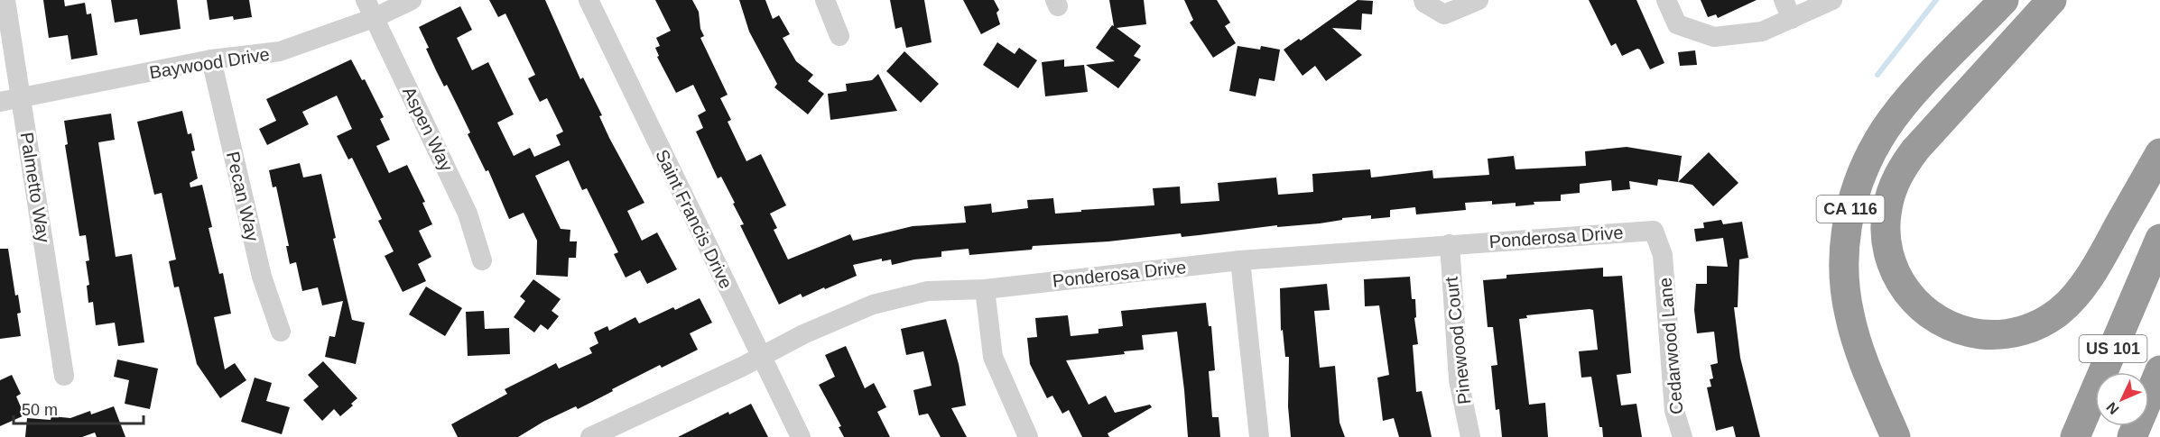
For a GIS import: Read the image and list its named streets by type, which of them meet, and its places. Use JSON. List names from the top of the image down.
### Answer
{
  "streets": {
    "highway": ["CA 116", "US 101"],
    "street": [
      "Baywood Drive",
      "Aspen Way",
      "Palmetto Way",
      "Pecan Way",
      "Saint Francis Drive",
      "Ponderosa Drive",
      "Pinewood Court",
      "Cedarwood Lane"
    ]
  },
  "crossings": [
    ["Baywood Drive", "Aspen Way"],
    ["Baywood Drive", "Palmetto Way"],
    ["Baywood Drive", "Pecan Way"],
    ["Saint Francis Drive", "Ponderosa Drive"],
    ["Ponderosa Drive", "Pinewood Court"],
    ["Ponderosa Drive", "Cedarwood Lane"]
  ],
  "scale_bar": "50 m",
  "north": "bottom left"
}
